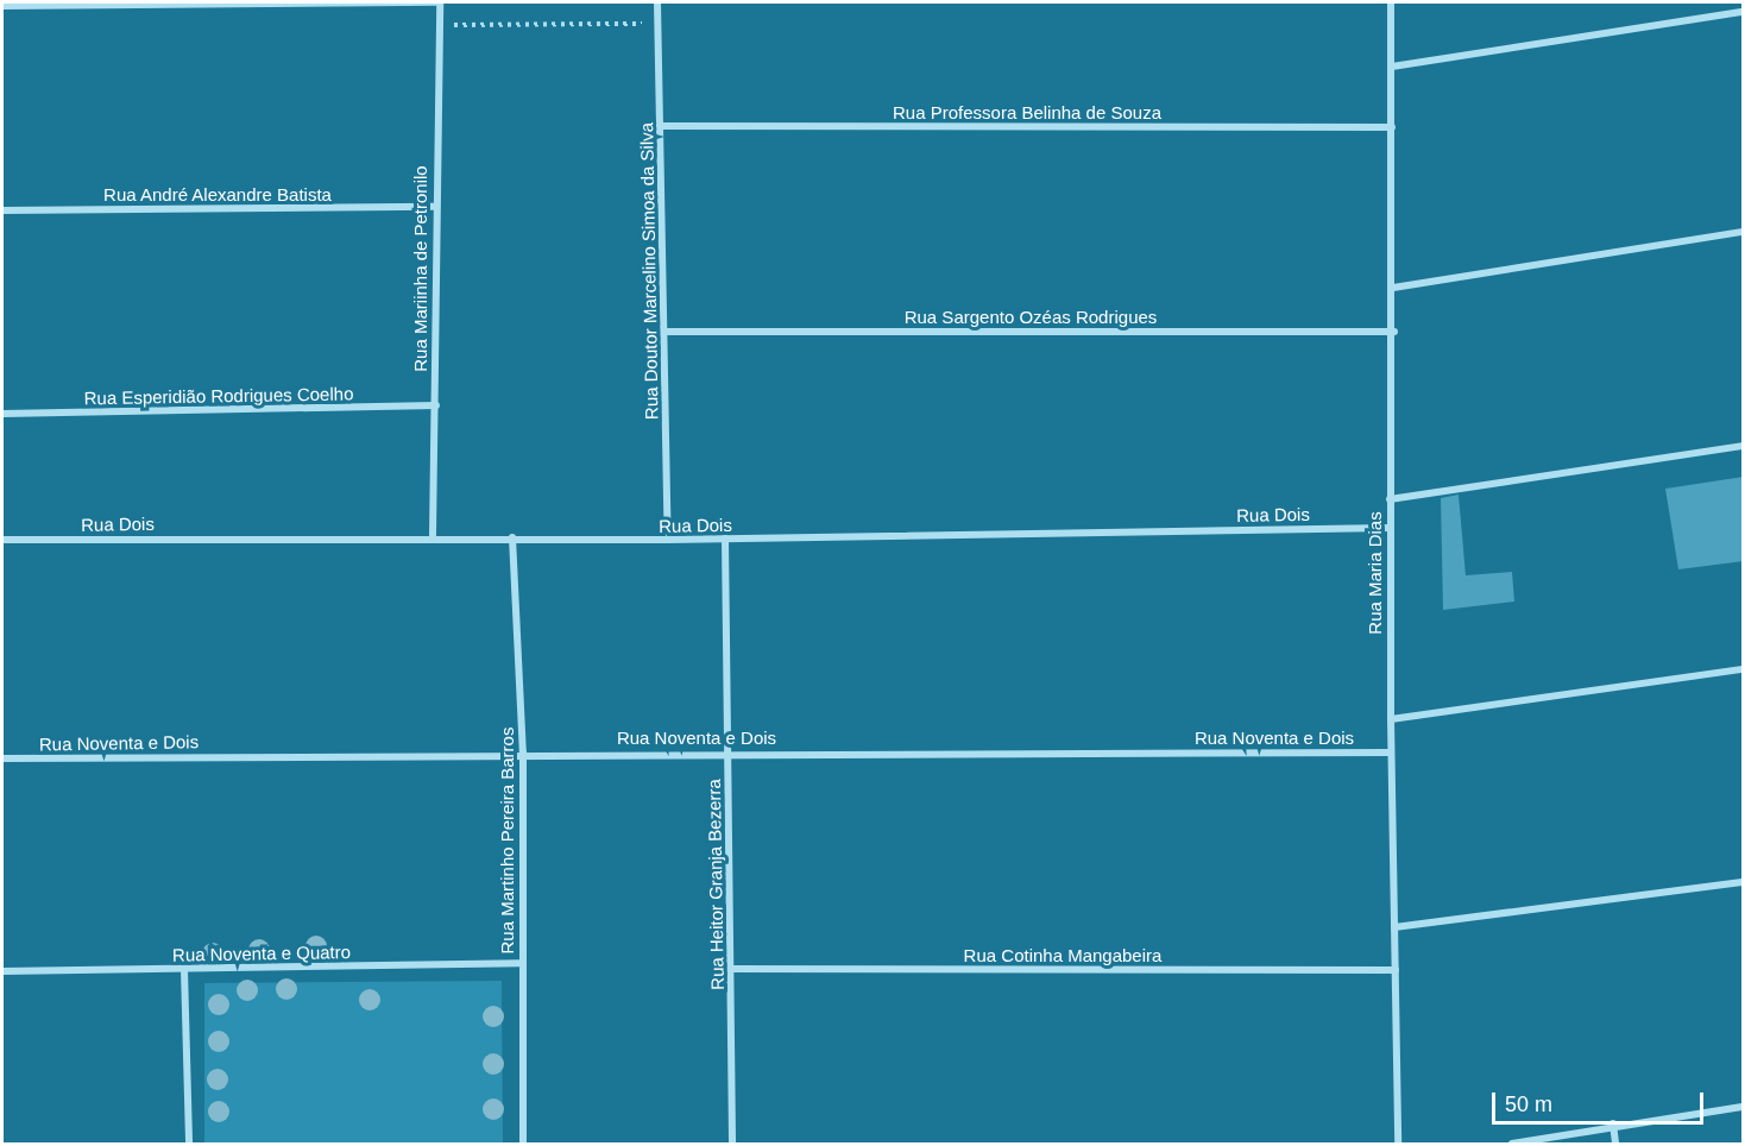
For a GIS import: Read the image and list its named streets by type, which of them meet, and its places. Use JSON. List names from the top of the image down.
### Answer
{
  "streets": {
    "street": [
      "Rua Professora Belinha de Souza",
      "Rua André Alexandre Batista",
      "Rua Mariinha de Petronilo",
      "Rua Doutor Marcelino Simoa da Silva",
      "Rua Sargento Ozéas Rodrigues",
      "Rua Esperidião Rodrigues Coelho",
      "Rua Dois",
      "Rua Maria Dias",
      "Rua Noventa e Dois",
      "Rua Martinho Pereira Barros",
      "Rua Heitor Granja Bezerra",
      "Rua Noventa e Quatro",
      "Rua Cotinha Mangabeira"
    ]
  },
  "crossings": [
    ["Rua Professora Belinha de Souza", "Rua Doutor Marcelino Simoa da Silva"],
    ["Rua Professora Belinha de Souza", "Rua Maria Dias"],
    ["Rua André Alexandre Batista", "Rua Mariinha de Petronilo"],
    ["Rua Mariinha de Petronilo", "Rua Esperidião Rodrigues Coelho"],
    ["Rua Mariinha de Petronilo", "Rua Dois"],
    ["Rua Doutor Marcelino Simoa da Silva", "Rua Sargento Ozéas Rodrigues"],
    ["Rua Doutor Marcelino Simoa da Silva", "Rua Dois"],
    ["Rua Sargento Ozéas Rodrigues", "Rua Maria Dias"],
    ["Rua Dois", "Rua Maria Dias"],
    ["Rua Dois", "Rua Martinho Pereira Barros"],
    ["Rua Dois", "Rua Heitor Granja Bezerra"],
    ["Rua Maria Dias", "Rua Noventa e Dois"],
    ["Rua Maria Dias", "Rua Cotinha Mangabeira"],
    ["Rua Noventa e Dois", "Rua Martinho Pereira Barros"],
    ["Rua Noventa e Dois", "Rua Heitor Granja Bezerra"],
    ["Rua Martinho Pereira Barros", "Rua Noventa e Quatro"],
    ["Rua Heitor Granja Bezerra", "Rua Cotinha Mangabeira"]
  ],
  "scale_bar": "50 m"
}
